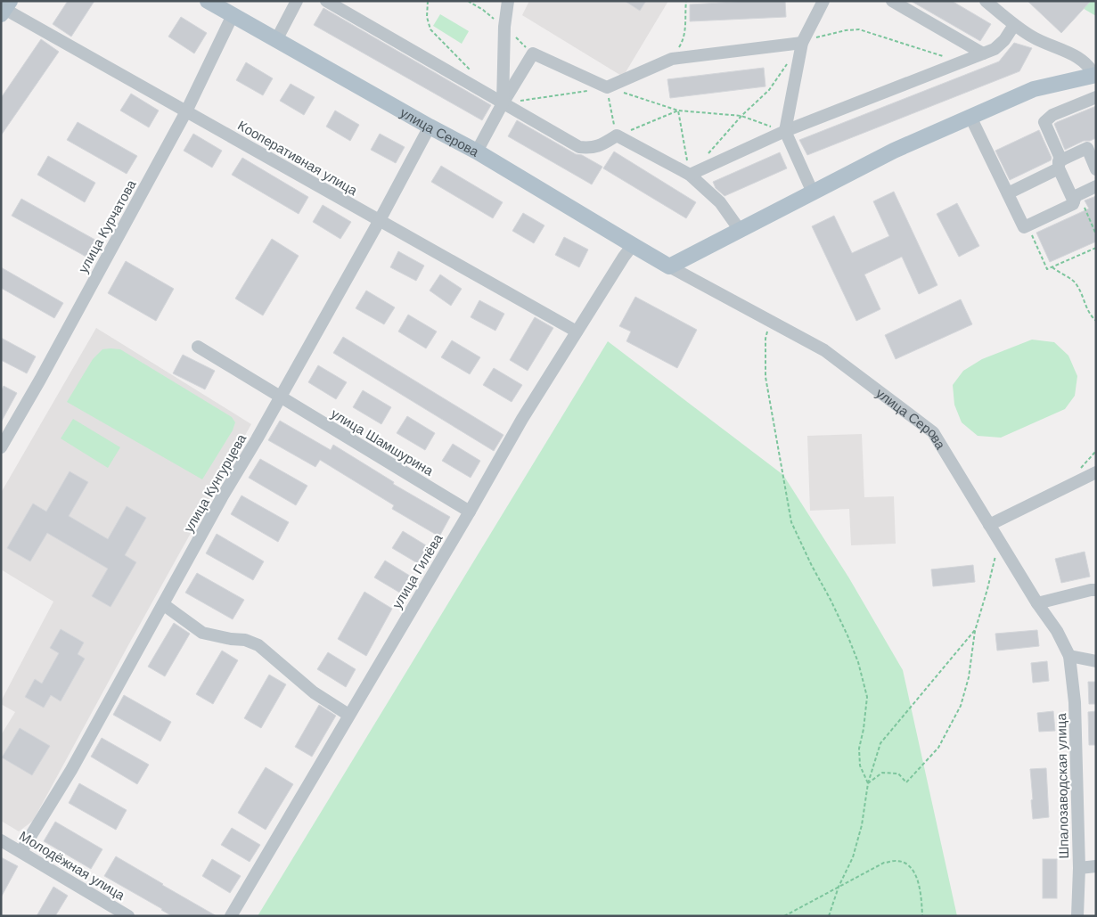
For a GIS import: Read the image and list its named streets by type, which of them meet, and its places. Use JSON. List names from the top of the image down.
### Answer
{
  "streets": {
    "main road": ["улица Серова"],
    "street": [
      "Кооперативная улица",
      "улица Курчатова",
      "улица Шамшурина",
      "улица Кунгурцева",
      "улица Гилёва",
      "Шпалозаводская улица",
      "Молодёжная улица"
    ]
  },
  "crossings": [
    ["улица Серова", "улица Курчатова"],
    ["улица Серова", "улица Кунгурцева"],
    ["улица Серова", "улица Гилёва"],
    ["улица Серова", "Шпалозаводская улица"],
    ["Кооперативная улица", "улица Курчатова"],
    ["Кооперативная улица", "улица Кунгурцева"],
    ["Кооперативная улица", "улица Гилёва"],
    ["улица Шамшурина", "улица Кунгурцева"],
    ["улица Шамшурина", "улица Гилёва"],
    ["улица Кунгурцева", "Молодёжная улица"]
  ]
}
